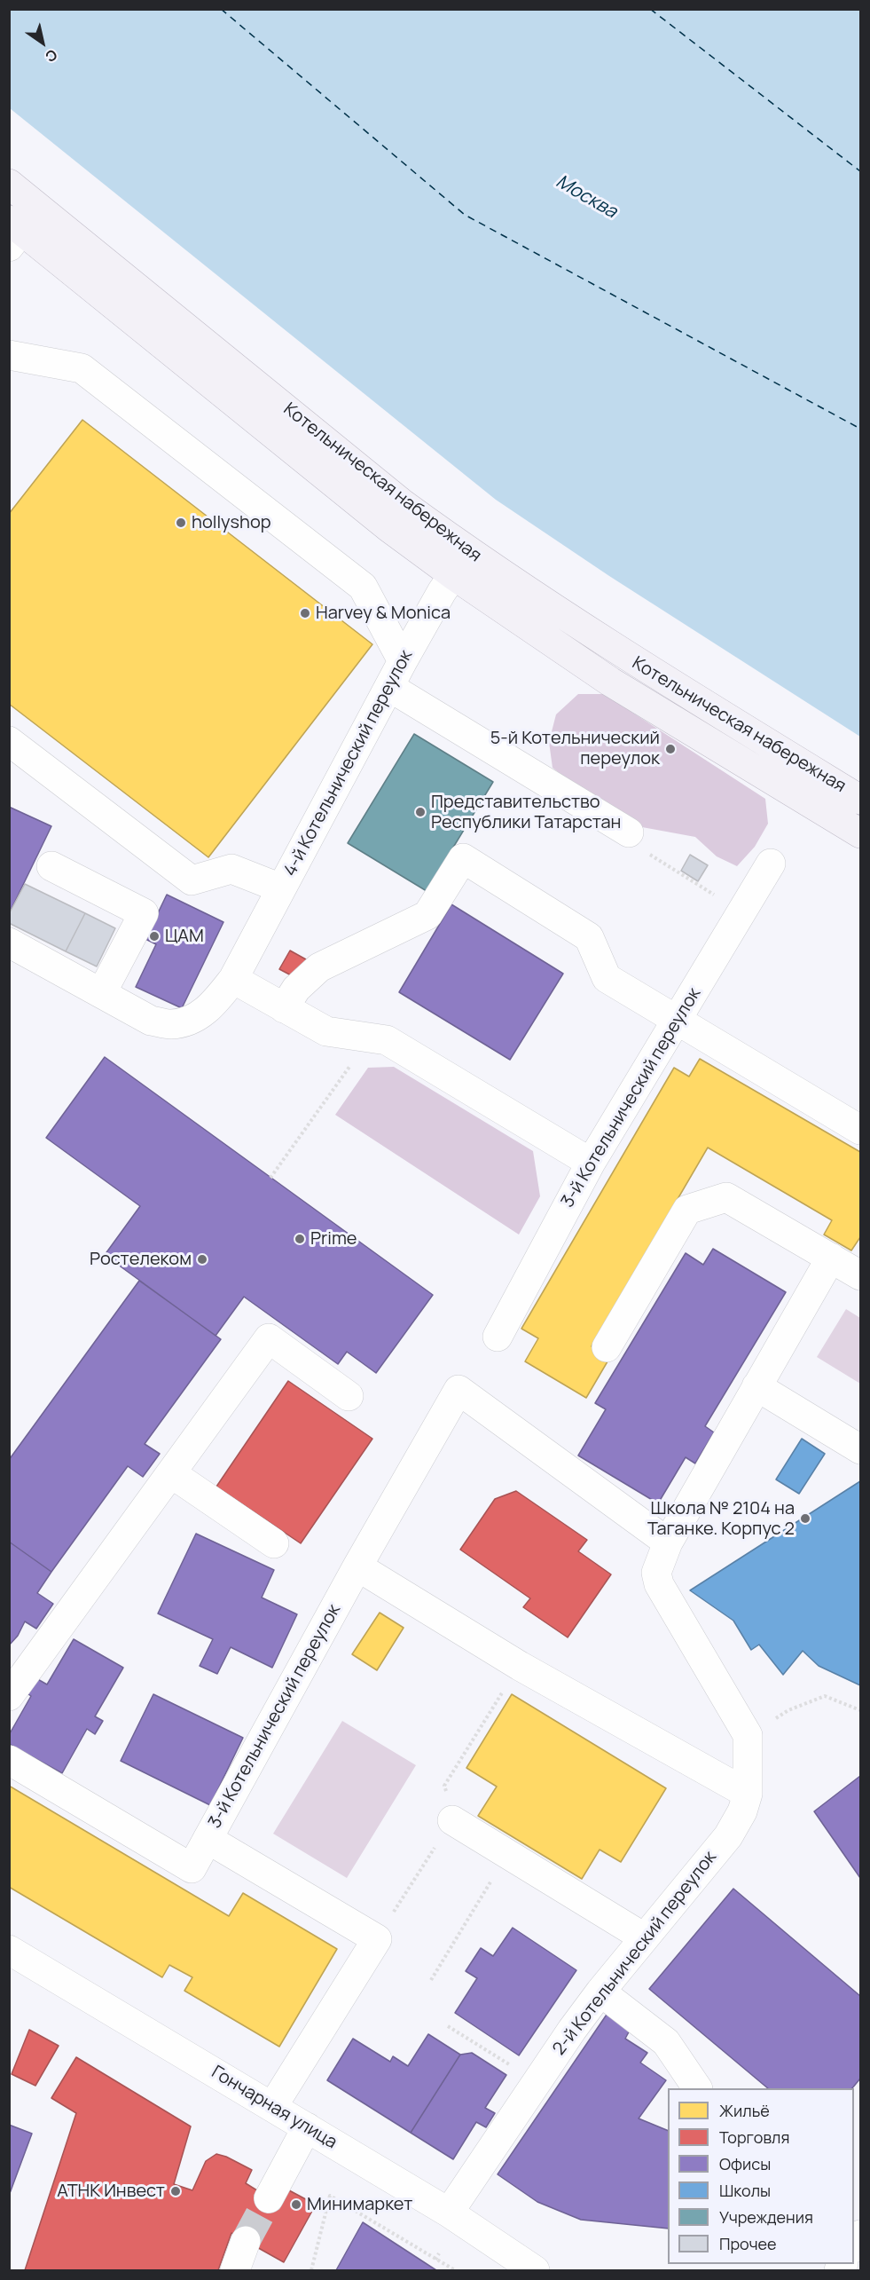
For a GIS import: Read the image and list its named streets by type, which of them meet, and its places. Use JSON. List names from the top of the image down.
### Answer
{
  "streets": {
    "main road": ["Котельническая набережная"],
    "street": [
      "4-й Котельнический переулок",
      "3-й Котельнический переулок",
      "2-й Котельнический переулок",
      "Гончарная улица"
    ]
  },
  "crossings": [
    ["Котельническая набережная", "4-й Котельнический переулок"],
    ["2-й Котельнический переулок", "Гончарная улица"]
  ],
  "water": ["Москва"],
  "places": [
    "hollyshop",
    "Harvey & Monica",
    "5-й Котельнический переулок",
    "Представительство Республики Татарстан",
    "ЦАМ",
    "Prime",
    "Ростелеком",
    "Школа № 2104 на Таганке. Корпус 2",
    "АТНК Инвест",
    "Минимаркет"
  ],
  "legend": [
    "Жильё",
    "Торговля",
    "Офисы",
    "Школы",
    "Учреждения",
    "Прочее"
  ],
  "north": "bottom right"
}
